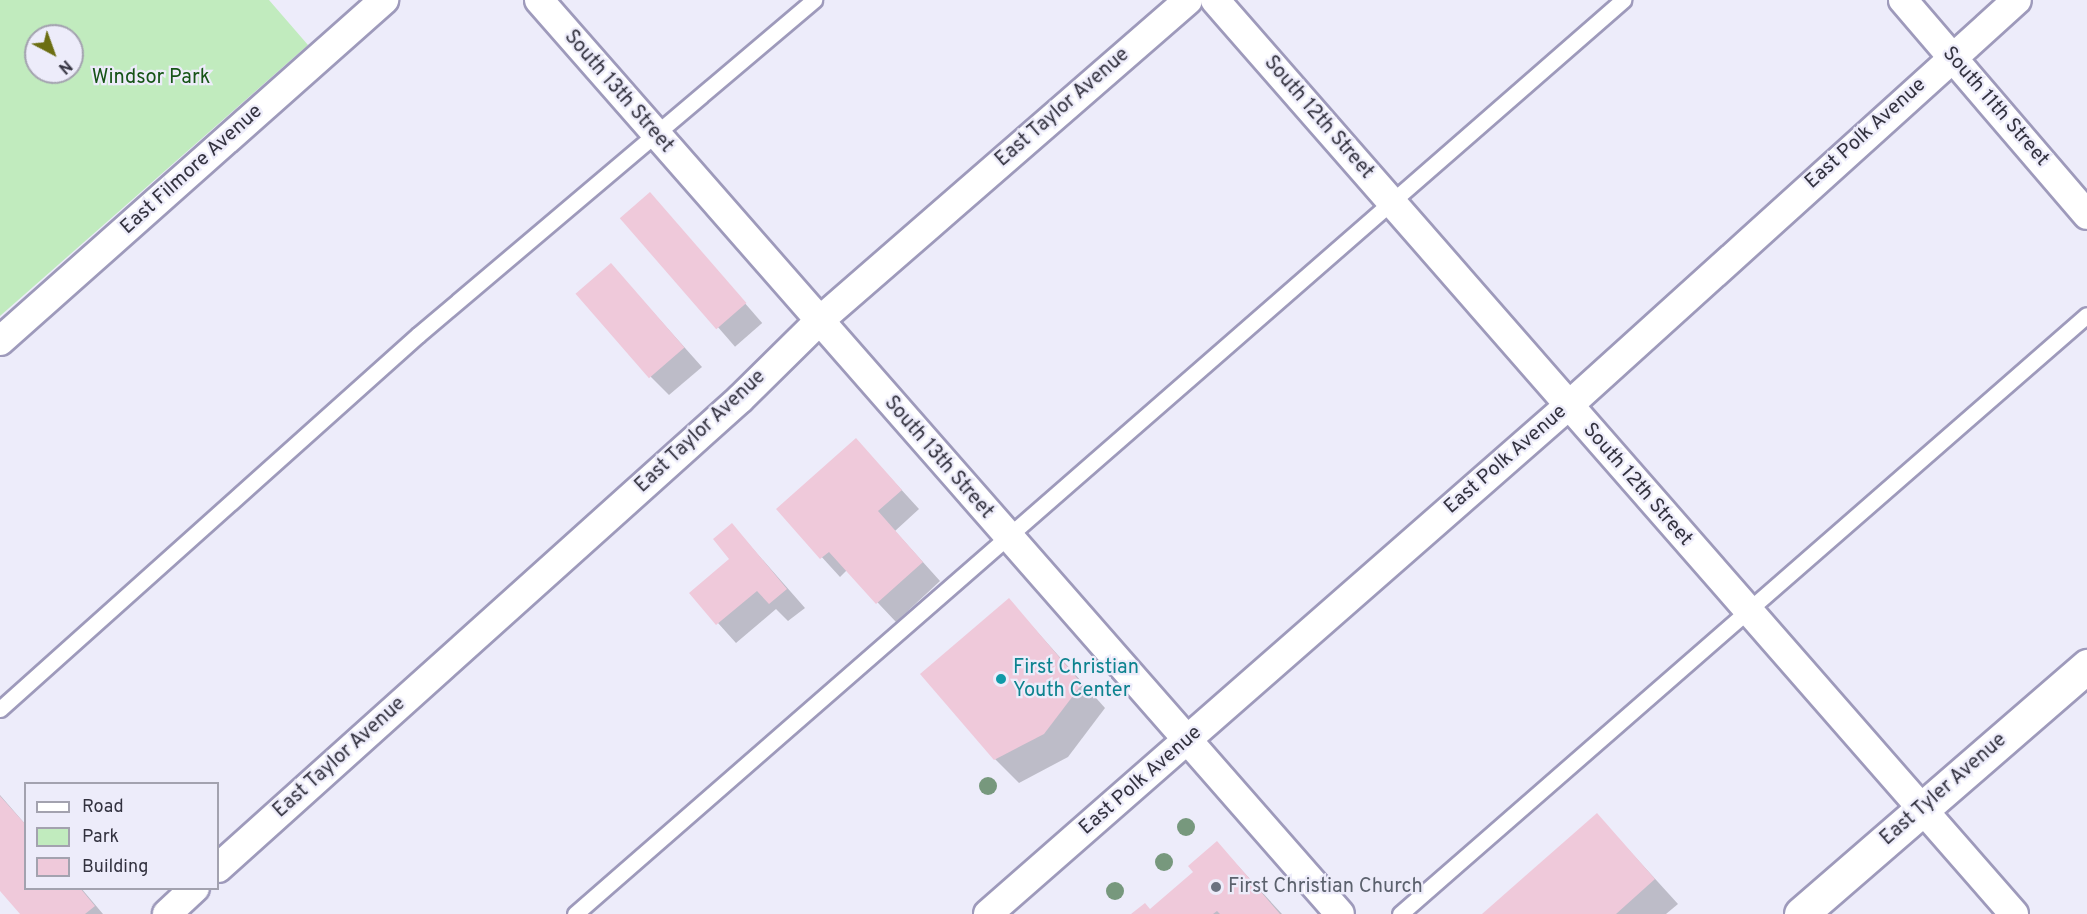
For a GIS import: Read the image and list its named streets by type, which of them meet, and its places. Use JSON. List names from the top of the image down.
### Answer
{
  "streets": {
    "main road": ["East Tyler Avenue"],
    "street": [
      "South 13th Street",
      "South 11th Street",
      "East Taylor Avenue",
      "South 12th Street",
      "East Polk Avenue",
      "East Filmore Avenue"
    ]
  },
  "crossings": [
    ["South 13th Street", "East Taylor Avenue"],
    ["South 13th Street", "East Polk Avenue"],
    ["South 11th Street", "East Polk Avenue"],
    ["South 12th Street", "East Polk Avenue"],
    ["South 12th Street", "East Tyler Avenue"]
  ],
  "parks": ["Windsor Park"],
  "places": ["First Christian Youth Center", "First Christian Church"],
  "legend": ["Road", "Park", "Building"],
  "north": "bottom right"
}
